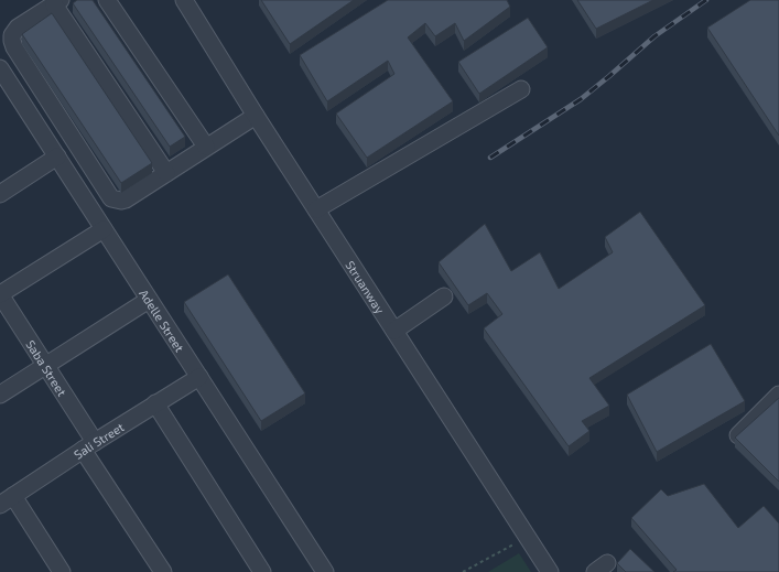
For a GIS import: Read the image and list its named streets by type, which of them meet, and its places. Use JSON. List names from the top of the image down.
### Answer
{
  "streets": {
    "street": [
      "Struanway",
      "Adelle Street",
      "Saba Street",
      "Sali Street"
    ]
  },
  "crossings": [
    ["Adelle Street", "Sali Street"],
    ["Saba Street", "Sali Street"]
  ]
}
